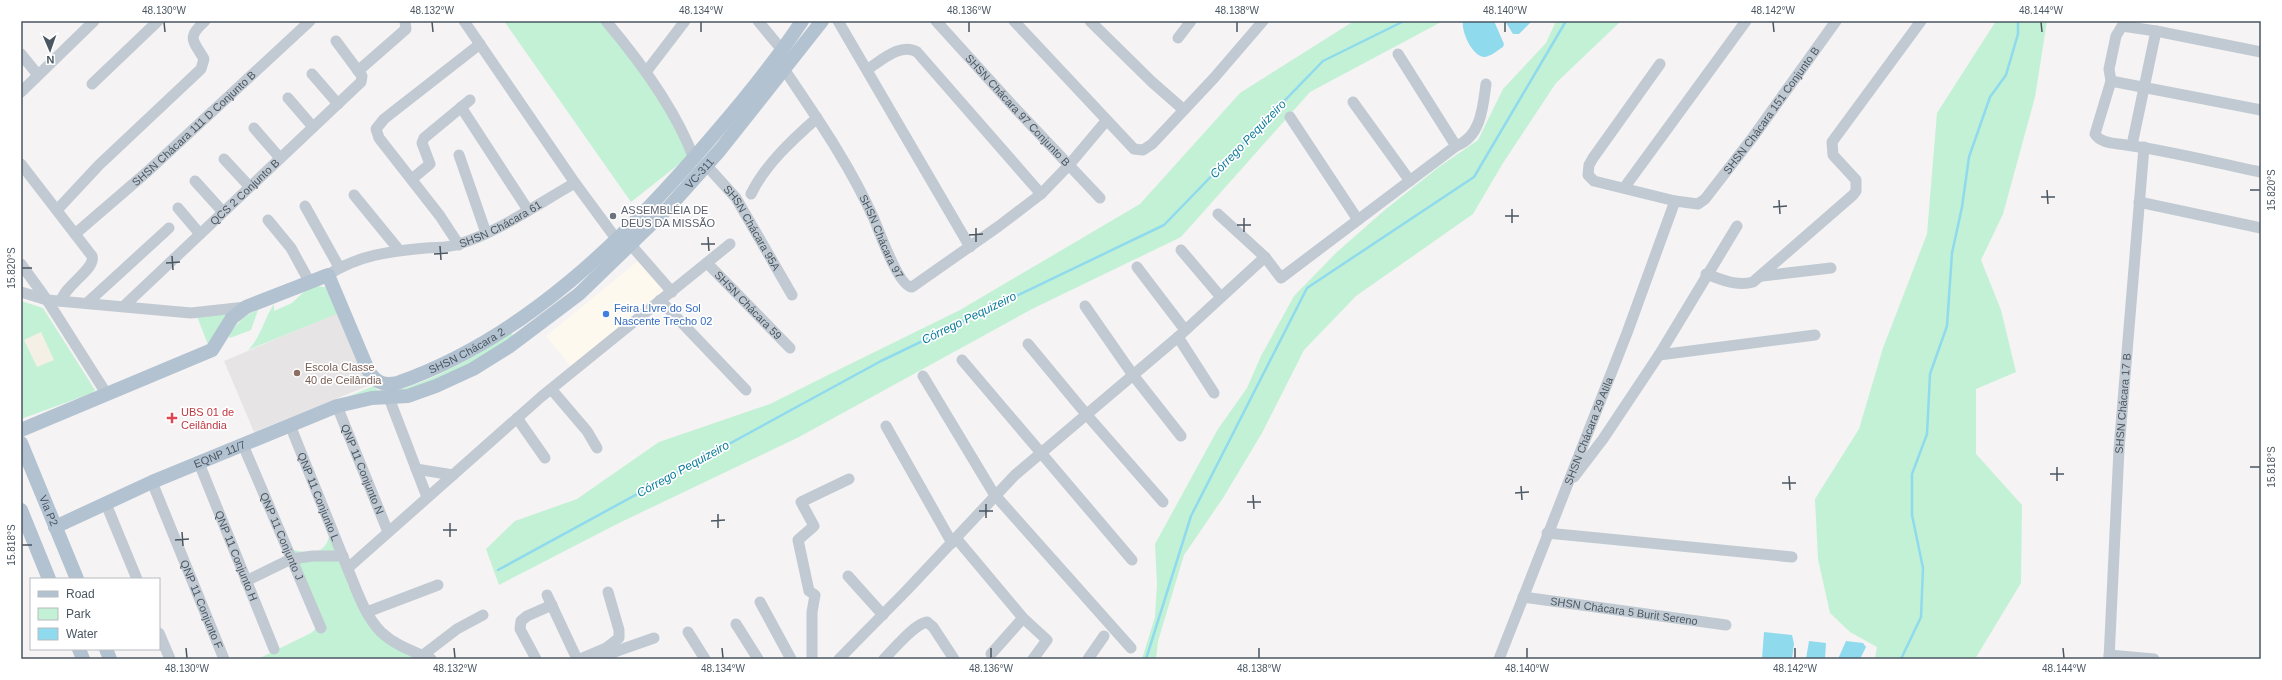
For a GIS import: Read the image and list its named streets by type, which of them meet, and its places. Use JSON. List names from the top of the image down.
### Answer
{
  "streets": {
    "main road": [
      "VC-311",
      "SHSN Chácara 2",
      "EQNP 11/7",
      "Via P2"
    ],
    "street": [
      "SHSN Chácara 97 Conjunto B",
      "SHSN Chácara 151 Conjunto B",
      "SHSN Chácara 111 D Conjunto B",
      "QCS 2 Conjunto B",
      "SHSN Chácara 61",
      "SHSN Chácara 95A",
      "SHSN Chácara 97",
      "SHSN Chácara 59",
      "SHSN Chácara 17 B",
      "SHSN Chácara 29 Atila",
      "QNP 11 Conjunto N",
      "QNP 11 Conjunto L",
      "QNP 11 Conjunto J",
      "QNP 11 Conjunto H",
      "QNP 11 Conjunto F",
      "SHSN Chácara 5 Burit Sereno"
    ]
  },
  "crossings": [
    ["SHSN Chácara 97 Conjunto B", "SHSN Chácara 97"],
    ["SHSN Chácara 151 Conjunto B", "SHSN Chácara 29 Atila"],
    ["VC-311", "SHSN Chácara 95A"],
    ["VC-311", "SHSN Chácara 97"],
    ["VC-311", "EQNP 11/7"],
    ["SHSN Chácara 61", "SHSN Chácara 2"],
    ["SHSN Chácara 29 Atila", "SHSN Chácara 5 Burit Sereno"],
    ["EQNP 11/7", "QNP 11 Conjunto N"],
    ["EQNP 11/7", "QNP 11 Conjunto L"],
    ["EQNP 11/7", "Via P2"],
    ["EQNP 11/7", "QNP 11 Conjunto J"],
    ["EQNP 11/7", "QNP 11 Conjunto H"],
    ["EQNP 11/7", "QNP 11 Conjunto F"]
  ],
  "water": ["Córrego Pequizeiro"],
  "places": {
    "other": ["ASSEMBLÉIA DE DEUS DA MISSÃO", "Feira LIvre do Sol Nascente Trecho 02", "Escola Classe 40 de Ceilândia"],
    "health": ["UBS 01 de Ceilândia"]
  },
  "legend": ["Road", "Park", "Water"],
  "north": "bottom",
  "coordinates": [
    "48.130°W",
    "48.132°W",
    "48.134°W",
    "48.136°W",
    "48.138°W",
    "48.140°W",
    "48.142°W",
    "48.144°W",
    "15.820°S",
    "15.818°S"
  ]
}
